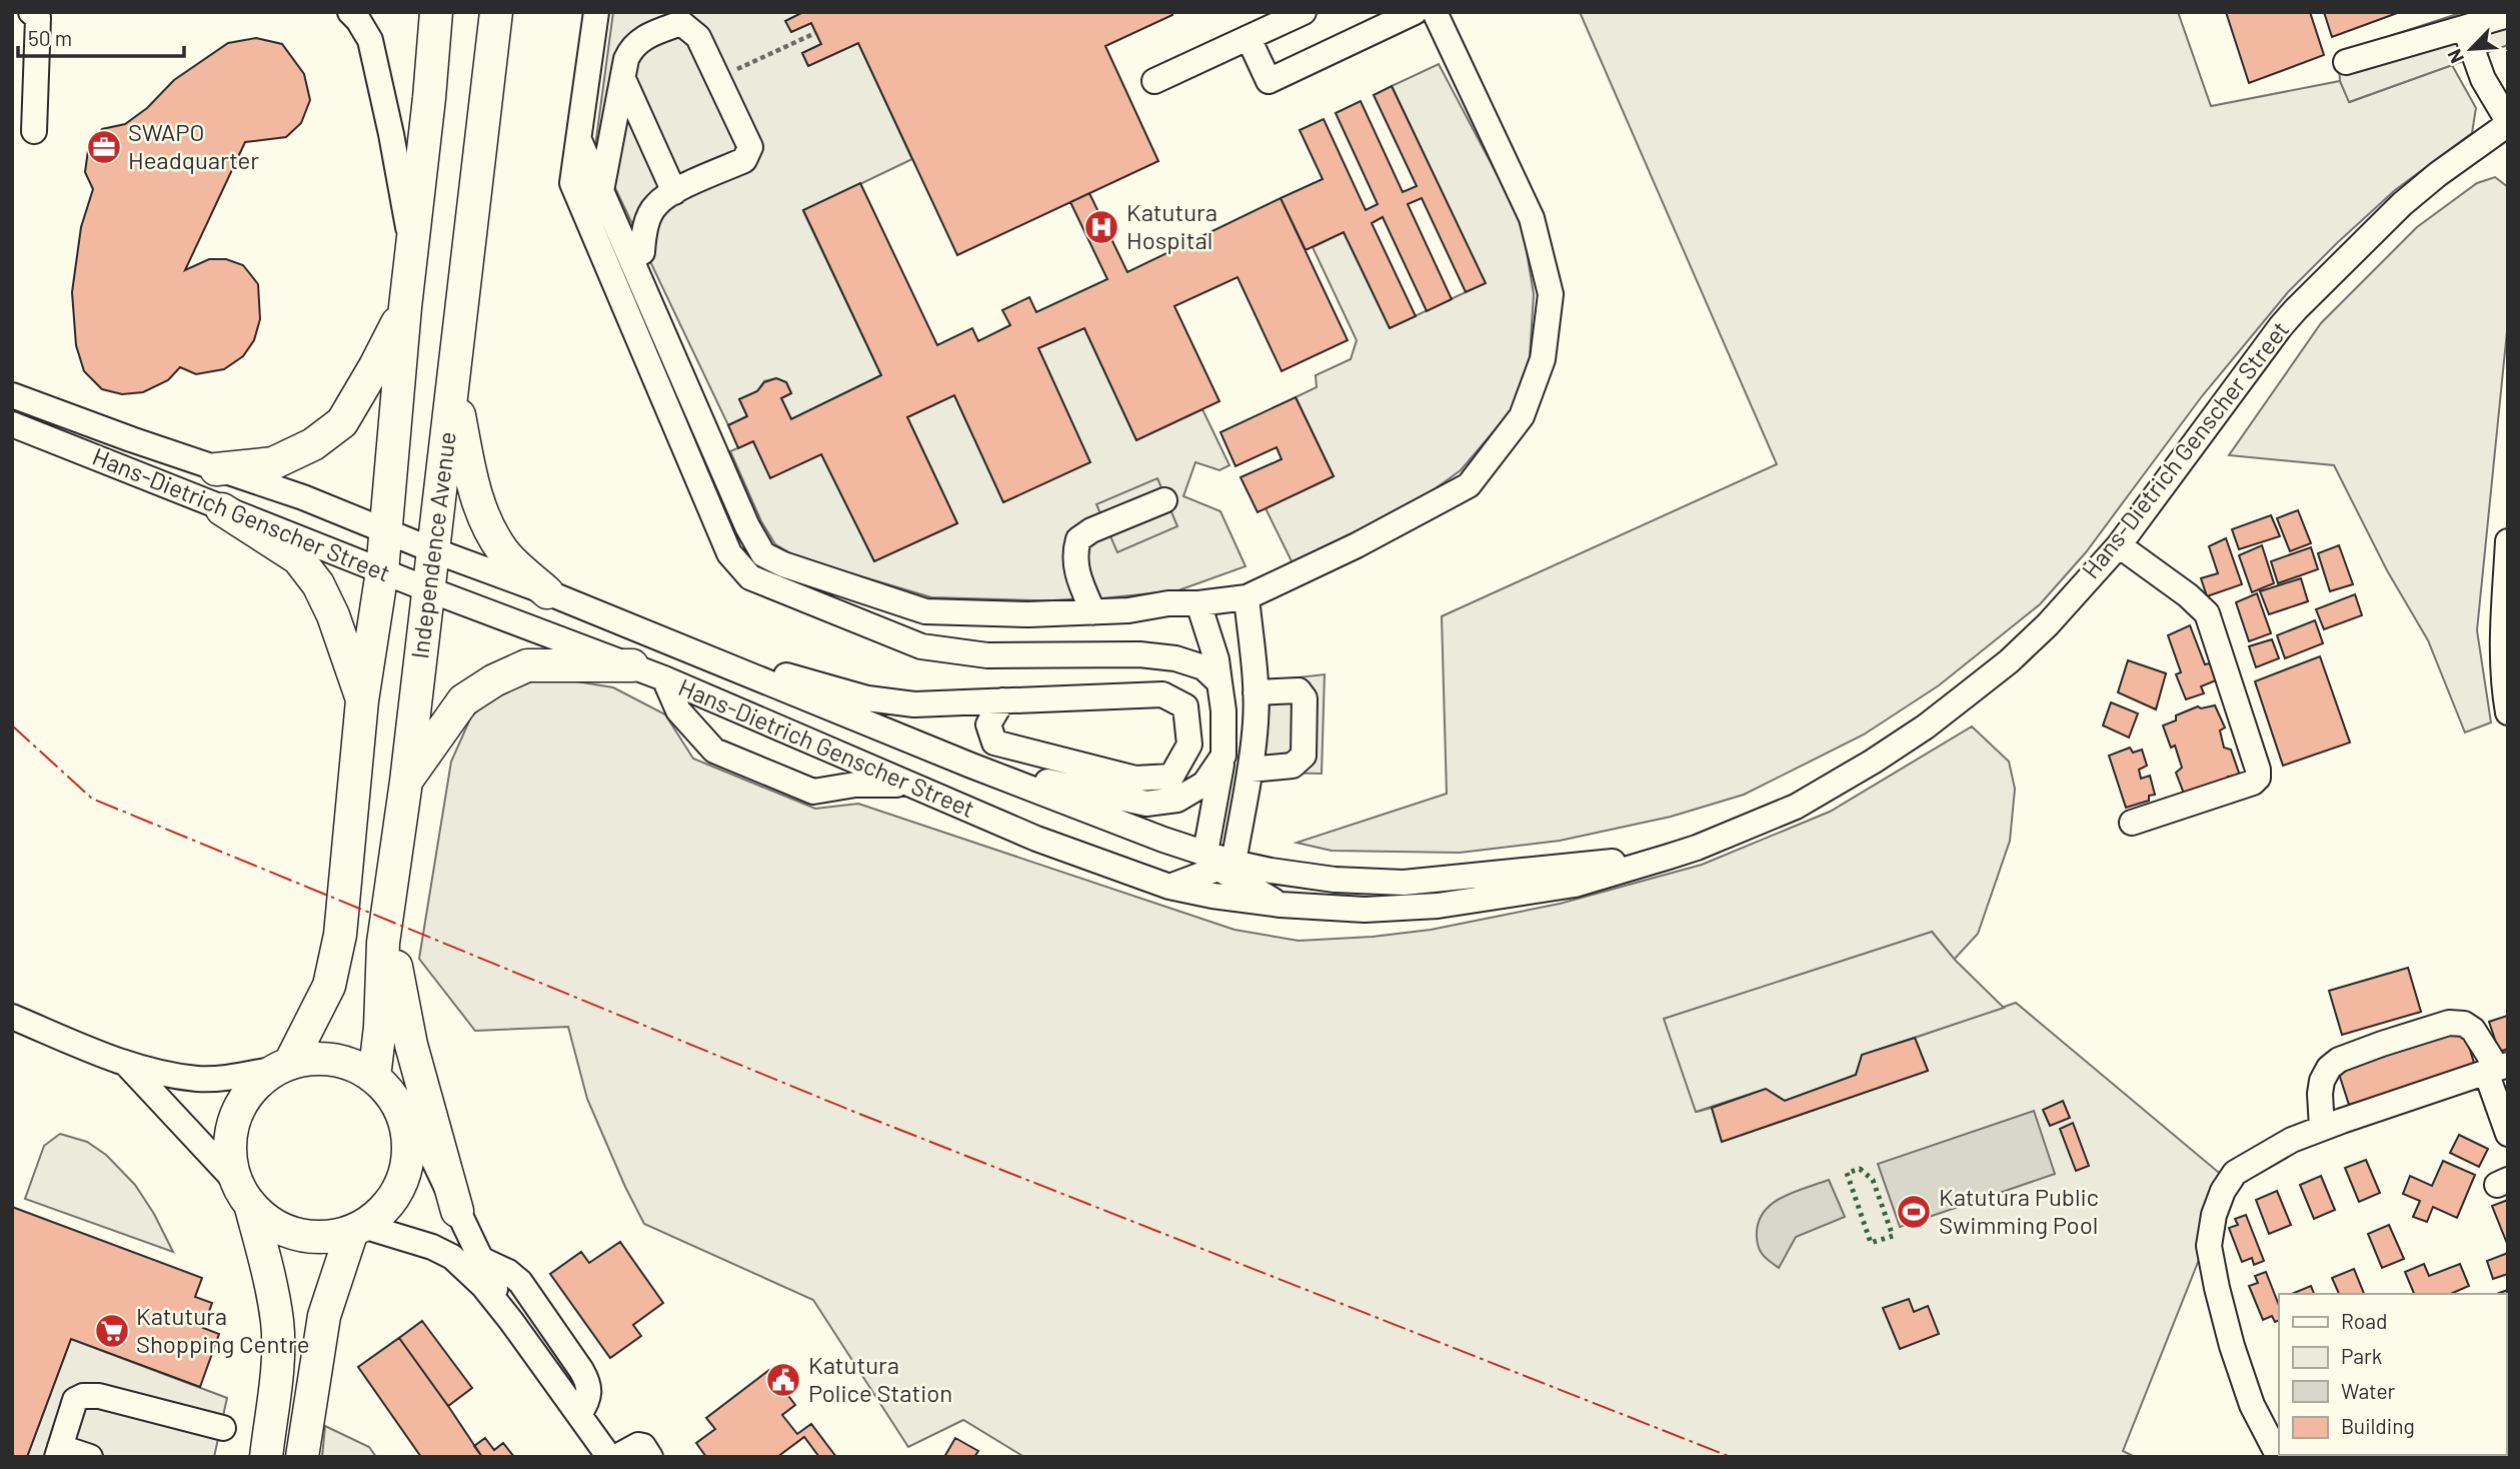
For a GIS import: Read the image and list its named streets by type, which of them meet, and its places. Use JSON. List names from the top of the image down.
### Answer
{
  "streets": {
    "main road": ["Independence Avenue"],
    "street": ["Hans-Dietrich Genscher Street"]
  },
  "crossings": [
    ["Hans-Dietrich Genscher Street", "Independence Avenue"]
  ],
  "places": {
    "office": ["SWAPO Headquarter"],
    "hospital": ["Katutura Hospital"],
    "sports": ["Katutura Public Swimming Pool"],
    "supermarket": ["Katutura Shopping Centre"],
    "public building": ["Katutura Police Station"]
  },
  "legend": [
    "Road",
    "Park",
    "Water",
    "Building"
  ],
  "scale_bar": "50 m",
  "north": "bottom left"
}
